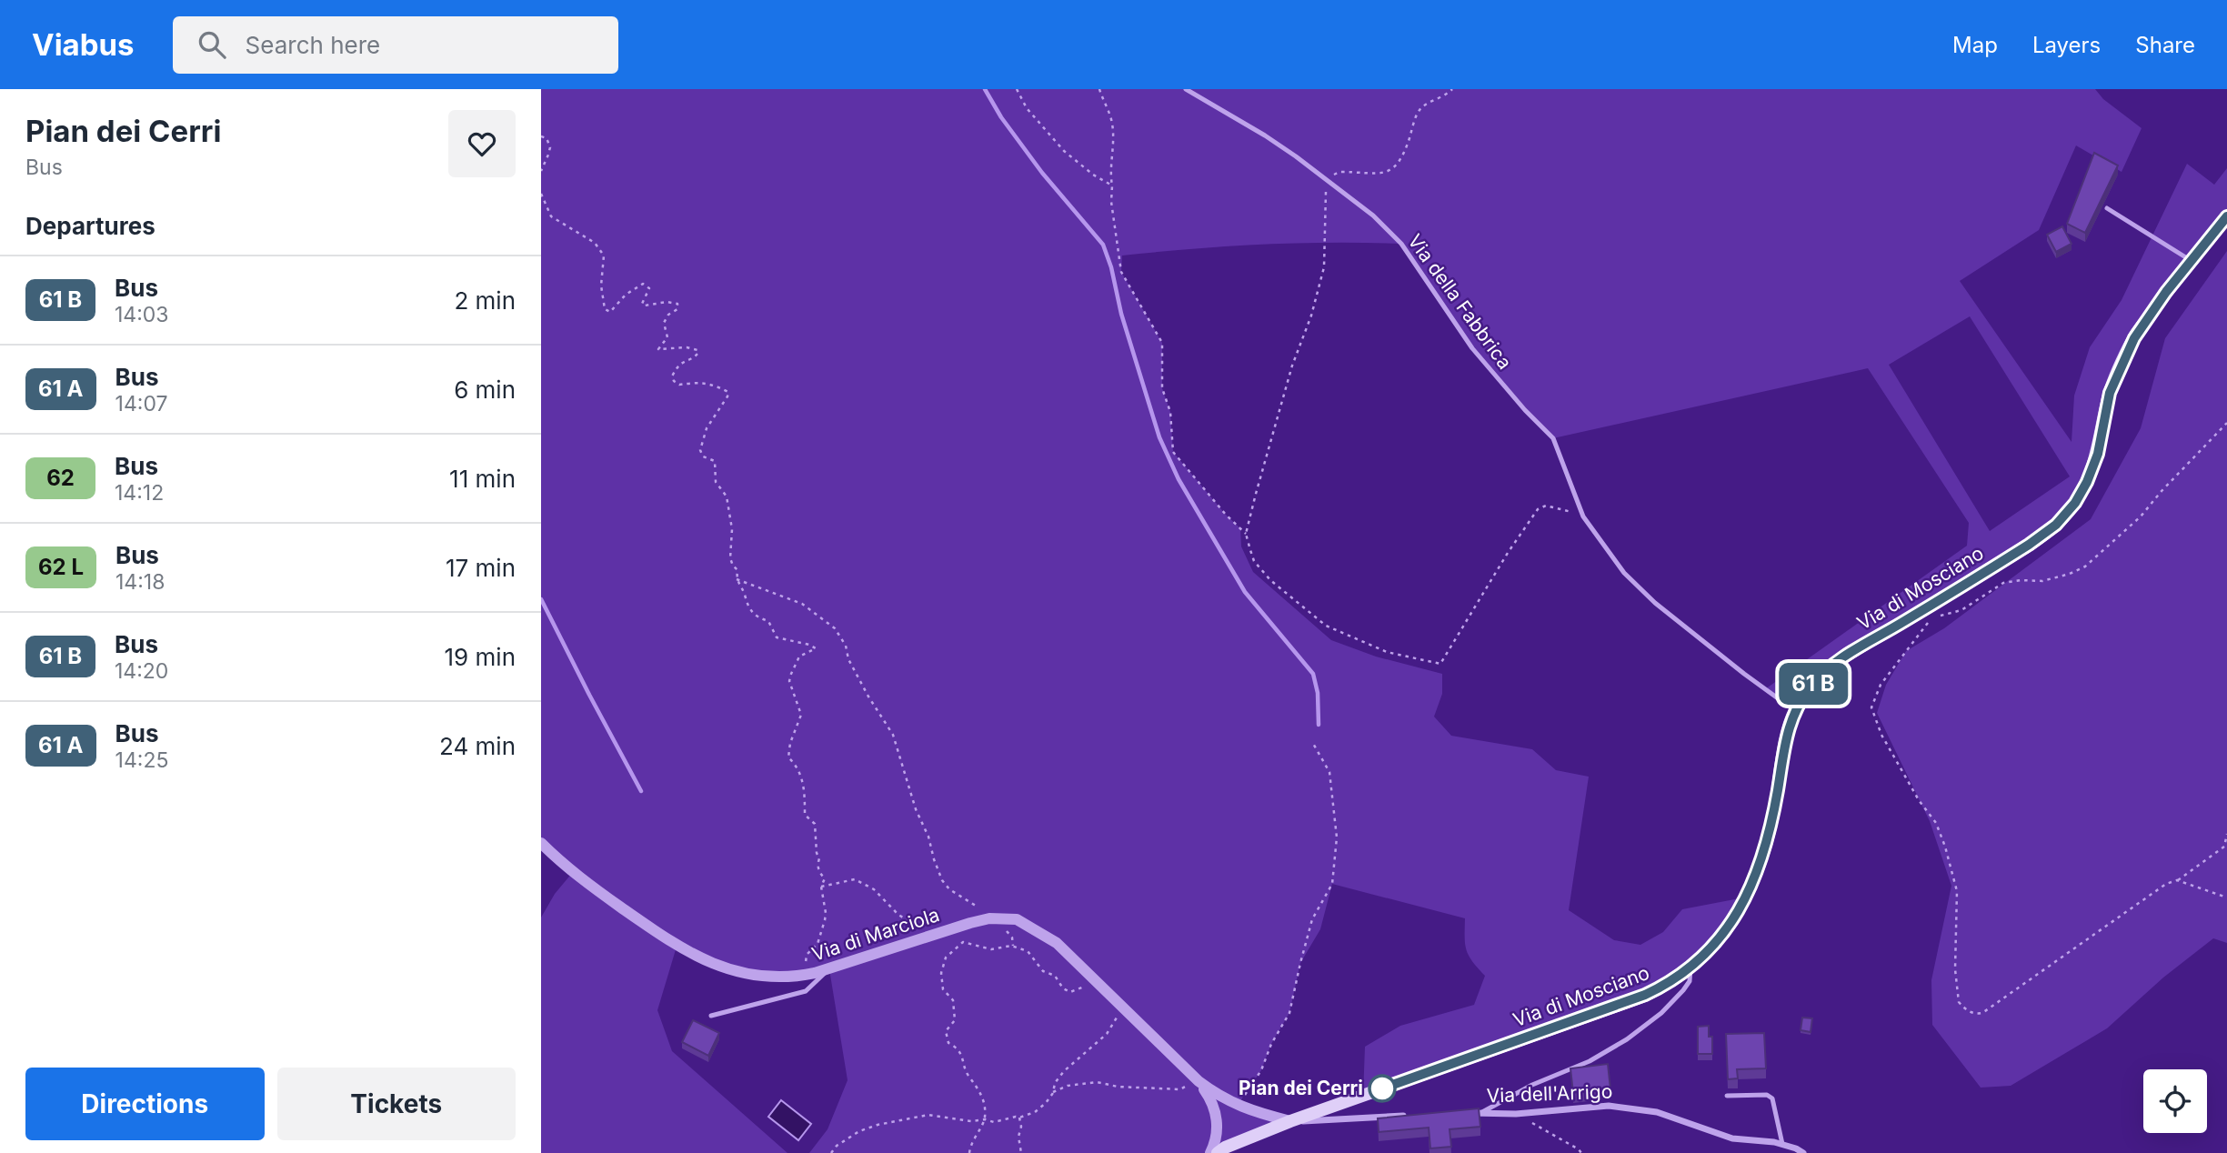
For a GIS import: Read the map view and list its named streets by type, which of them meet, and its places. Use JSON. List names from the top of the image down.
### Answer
{
  "streets": {
    "main road": ["Via di Mosciano"],
    "street": ["Via di Marciola", "Via dell'Arrigo"],
    "lane": ["Via della Fabbrica"]
  },
  "crossings": [
    ["Via della Fabbrica", "Via di Mosciano"],
    ["Via di Mosciano", "Via di Marciola"]
  ],
  "places": ["Pian dei Cerri"],
  "page": {
    "header": "Viabus",
    "search": "Search here",
    "nav": ["Map", "Layers", "Share"],
    "heading": [
      ["Pian dei Cerri", "Bus"],
      "Departures"
    ],
    "on_map": "61 B",
    "list": [
      {
        "mark": "61 B",
        "name": "Bus",
        "note": "14:03",
        "value": "2 min"
      },
      {
        "mark": "61 A",
        "name": "Bus",
        "note": "14:07",
        "value": "6 min"
      },
      {
        "mark": "62",
        "name": "Bus",
        "note": "14:12",
        "value": "11 min"
      },
      {
        "mark": "62 L",
        "name": "Bus",
        "note": "14:18",
        "value": "17 min"
      },
      {
        "mark": "61 B",
        "name": "Bus",
        "note": "14:20",
        "value": "19 min"
      },
      {
        "mark": "61 A",
        "name": "Bus",
        "note": "14:25",
        "value": "24 min"
      }
    ],
    "buttons": ["Directions", "Tickets"]
  }
}
